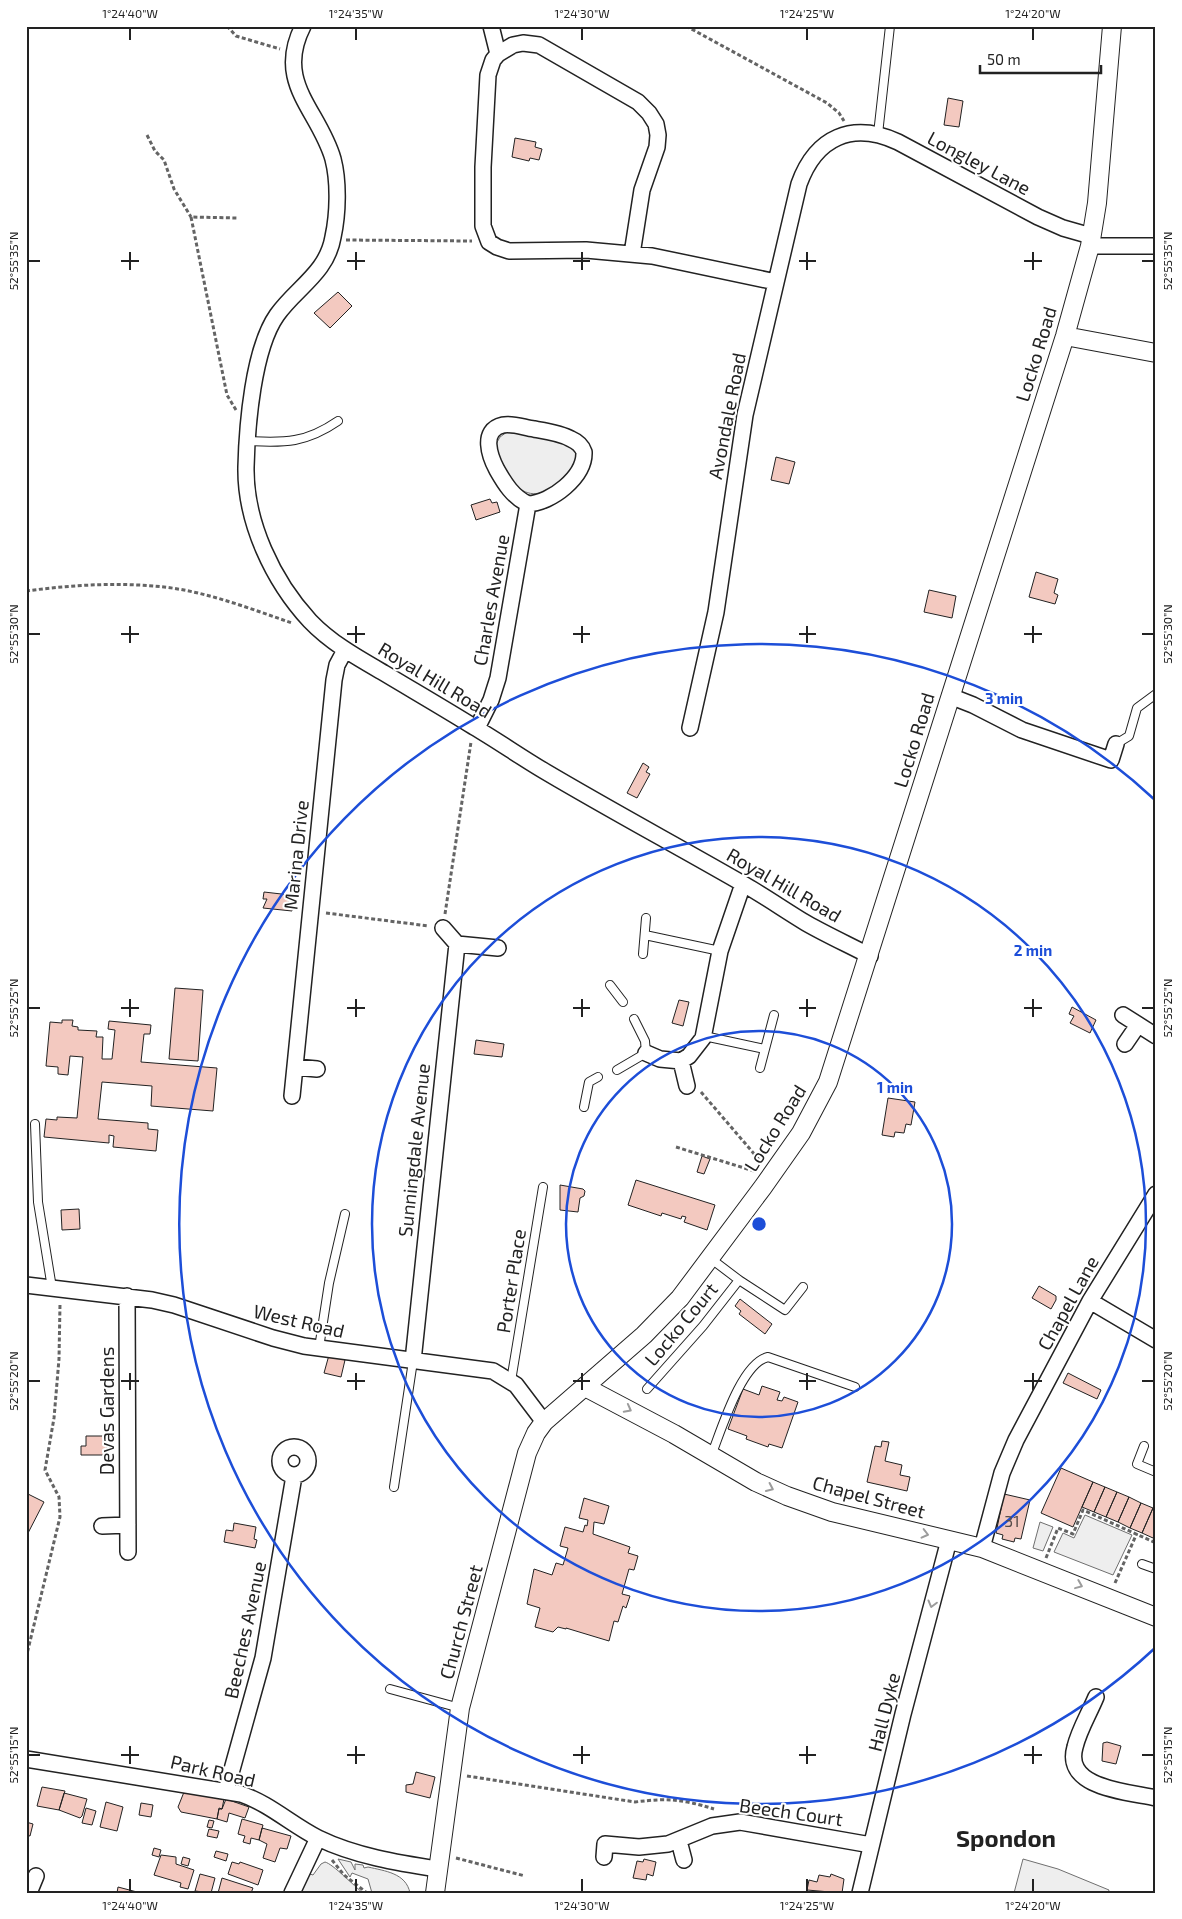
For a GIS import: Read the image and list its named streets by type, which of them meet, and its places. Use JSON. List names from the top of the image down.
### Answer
{
  "streets": {
    "street": [
      "Longley Lane",
      "Locko Road",
      "Avondale Road",
      "Charles Avenue",
      "Royal Hill Road",
      "Marina Drive",
      "Sunningdale Avenue",
      "Chapel Lane",
      "West Road",
      "Devas Gardens",
      "Chapel Street",
      "Church Street",
      "Beeches Avenue",
      "Hall Dyke",
      "Park Road",
      "Beech Court"
    ],
    "lane": ["Porter Place", "Locko Court"]
  },
  "crossings": [
    ["Longley Lane", "Locko Road"],
    ["Longley Lane", "Avondale Road"],
    ["Locko Road", "Royal Hill Road"],
    ["Locko Road", "Locko Court"],
    ["Locko Road", "Chapel Street"],
    ["Locko Road", "Church Street"],
    ["Charles Avenue", "Royal Hill Road"],
    ["Royal Hill Road", "Marina Drive"],
    ["Sunningdale Avenue", "West Road"],
    ["Porter Place", "West Road"],
    ["Chapel Lane", "Chapel Street"],
    ["West Road", "Devas Gardens"],
    ["West Road", "Church Street"],
    ["Chapel Street", "Church Street"],
    ["Chapel Street", "Hall Dyke"],
    ["Church Street", "Park Road"],
    ["Beeches Avenue", "Park Road"],
    ["Hall Dyke", "Beech Court"]
  ],
  "one_way": ["Chapel Street", "Hall Dyke"],
  "districts": ["Spondon"],
  "house_numbers": ["31"],
  "scale_bar": "50 m",
  "coordinates": [
    "1°24'40\"W",
    "1°24'35\"W",
    "1°24'30\"W",
    "1°24'25\"W",
    "1°24'20\"W",
    "52°55'35\"N",
    "52°55'30\"N",
    "52°55'25\"N",
    "52°55'20\"N",
    "52°55'15\"N"
  ],
  "rings": ["3 min", "2 min", "1 min"]
}
